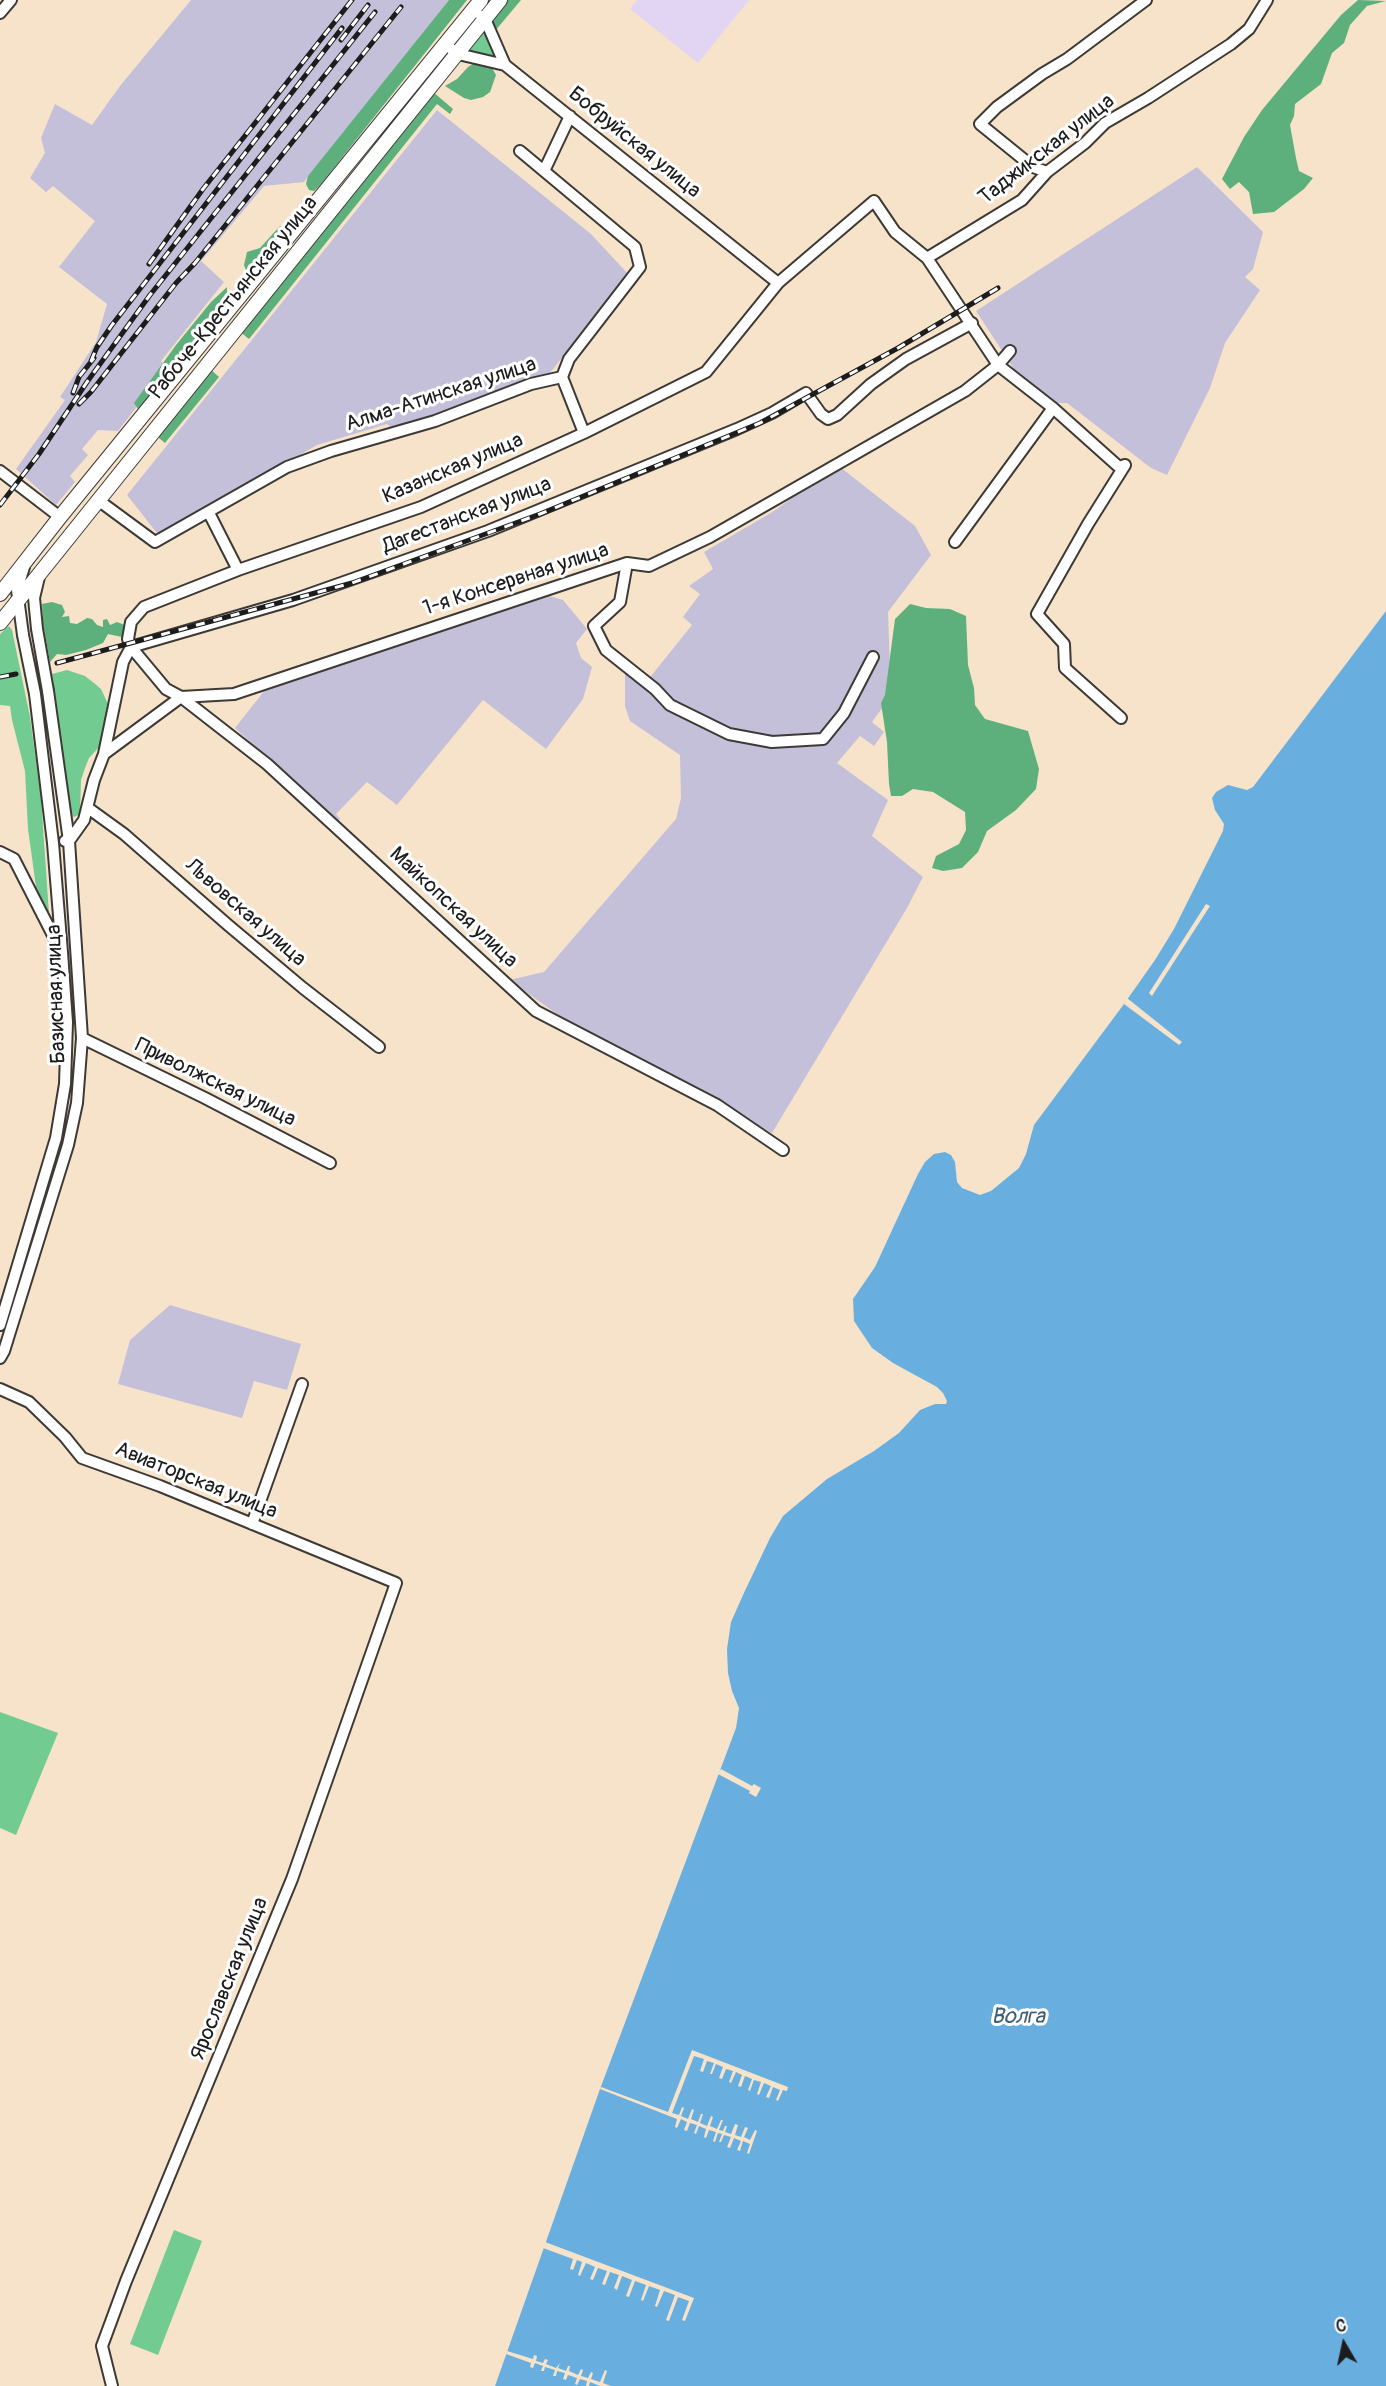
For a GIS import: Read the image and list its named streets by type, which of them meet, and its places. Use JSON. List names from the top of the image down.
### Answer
{
  "streets": {
    "main road": ["Рабоче-Крестьянская улица"],
    "street": [
      "Бобруйская улица",
      "Таджикская улица",
      "Алма-Атинская улица",
      "Казанская улица",
      "Дагестанская улица",
      "1-я Консервная улица",
      "Майкопская улица",
      "Львовская улица",
      "Базисная улица",
      "Приволжская улица",
      "Авиаторская улица",
      "Ярославская улица"
    ]
  },
  "crossings": [
    ["Бобруйская улица", "Рабоче-Крестьянская улица"],
    ["Бобруйская улица", "Казанская улица"],
    ["Таджикская улица", "Казанская улица"],
    ["Рабоче-Крестьянская улица", "Алма-Атинская улица"],
    ["Рабоче-Крестьянская улица", "Базисная улица"],
    ["Казанская улица", "Дагестанская улица"],
    ["Казанская улица", "Майкопская улица"],
    ["Казанская улица", "Львовская улица"],
    ["Казанская улица", "Базисная улица"],
    ["Дагестанская улица", "Майкопская улица"],
    ["1-я Консервная улица", "Майкопская улица"],
    ["Базисная улица", "Приволжская улица"],
    ["Авиаторская улица", "Ярославская улица"]
  ],
  "water": ["Волга"],
  "north": "top"
}
